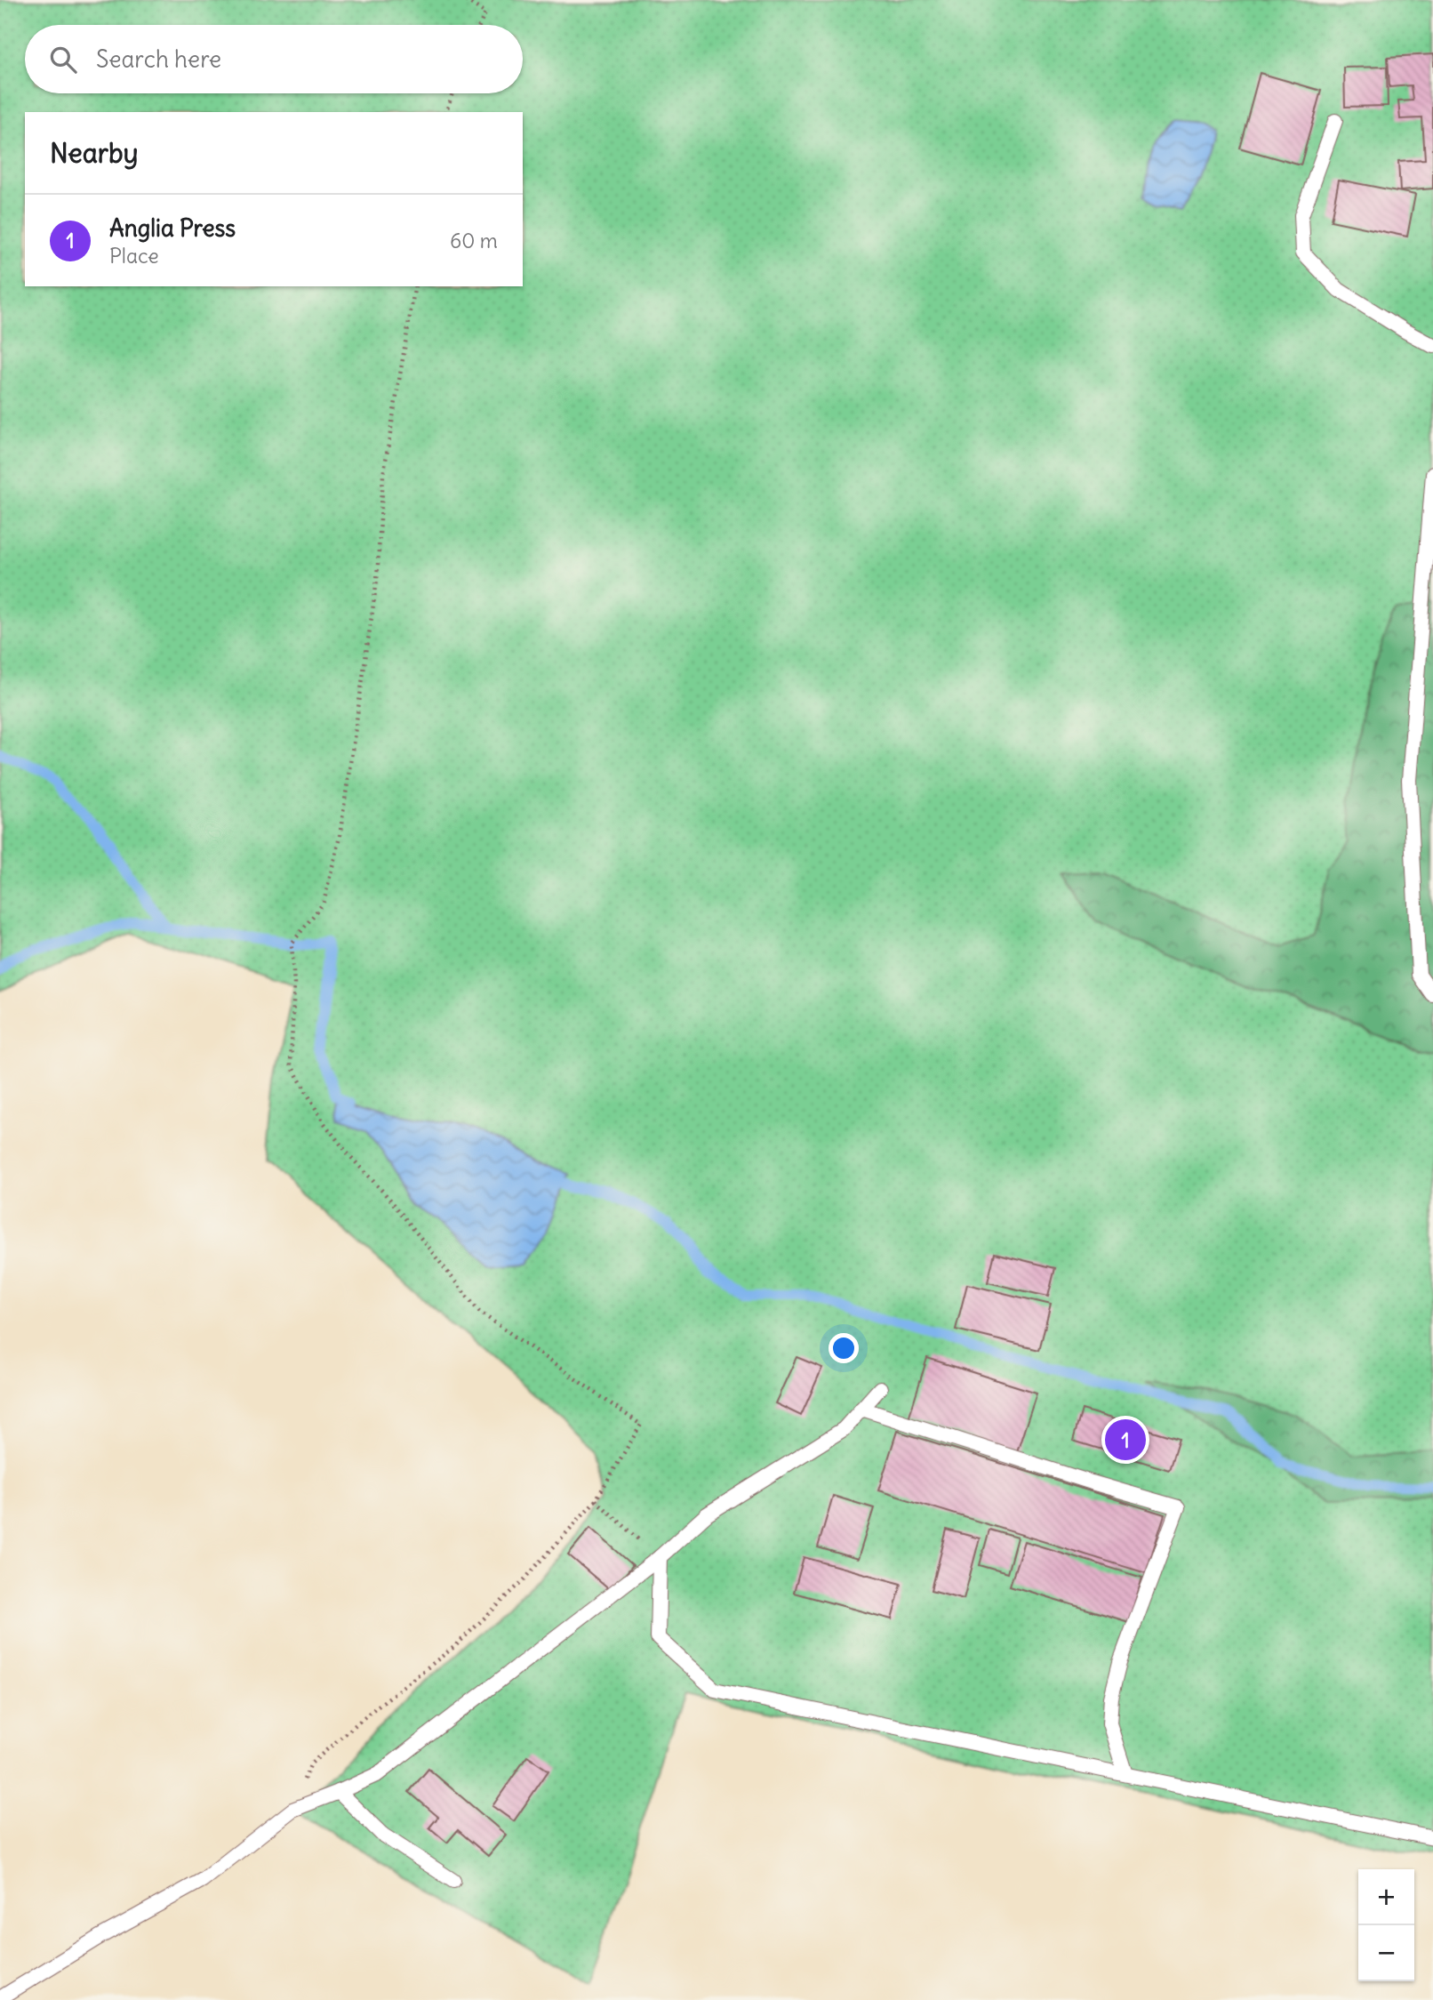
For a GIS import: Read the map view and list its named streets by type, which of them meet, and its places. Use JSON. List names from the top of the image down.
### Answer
{
  "page": {
    "search": "Search here",
    "heading": "Nearby",
    "list": [
      {
        "mark": "1",
        "name": "Anglia Press",
        "note": "Place",
        "value": "60 m"
      }
    ],
    "pins": "1",
    "map_buttons": ["+", "−"]
  }
}
